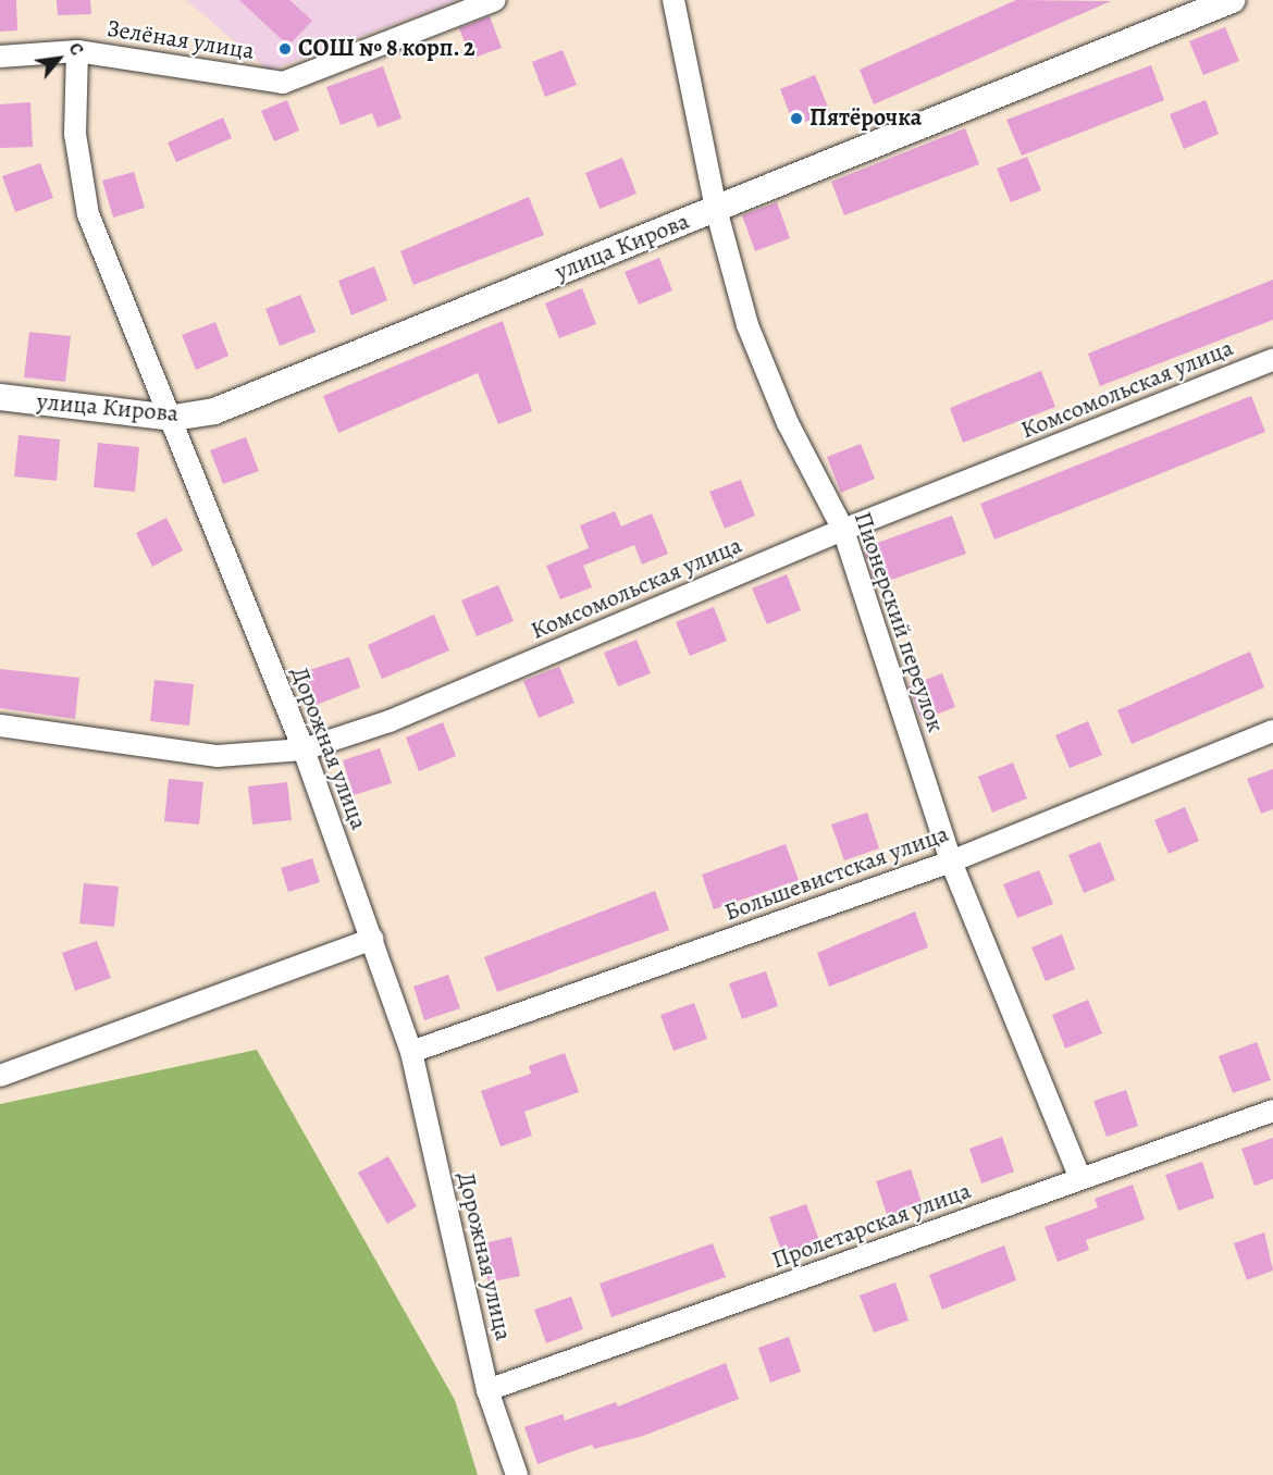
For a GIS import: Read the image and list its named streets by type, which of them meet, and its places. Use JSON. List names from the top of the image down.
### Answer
{
  "streets": {
    "street": [
      "Зелёная улица",
      "улица Кирова",
      "Комсомольская улица",
      "Пионерский переулок",
      "Дорожная улица",
      "Большевистская улица",
      "Пролетарская улица"
    ]
  },
  "crossings": [
    ["Зелёная улица", "Дорожная улица"],
    ["улица Кирова", "Пионерский переулок"],
    ["улица Кирова", "Дорожная улица"],
    ["Комсомольская улица", "Пионерский переулок"],
    ["Комсомольская улица", "Дорожная улица"],
    ["Пионерский переулок", "Большевистская улица"],
    ["Пионерский переулок", "Пролетарская улица"],
    ["Дорожная улица", "Большевистская улица"],
    ["Дорожная улица", "Пролетарская улица"]
  ],
  "places": ["СОШ № 8 корп. 2", "Пятёрочка"],
  "north": "top right"
}
